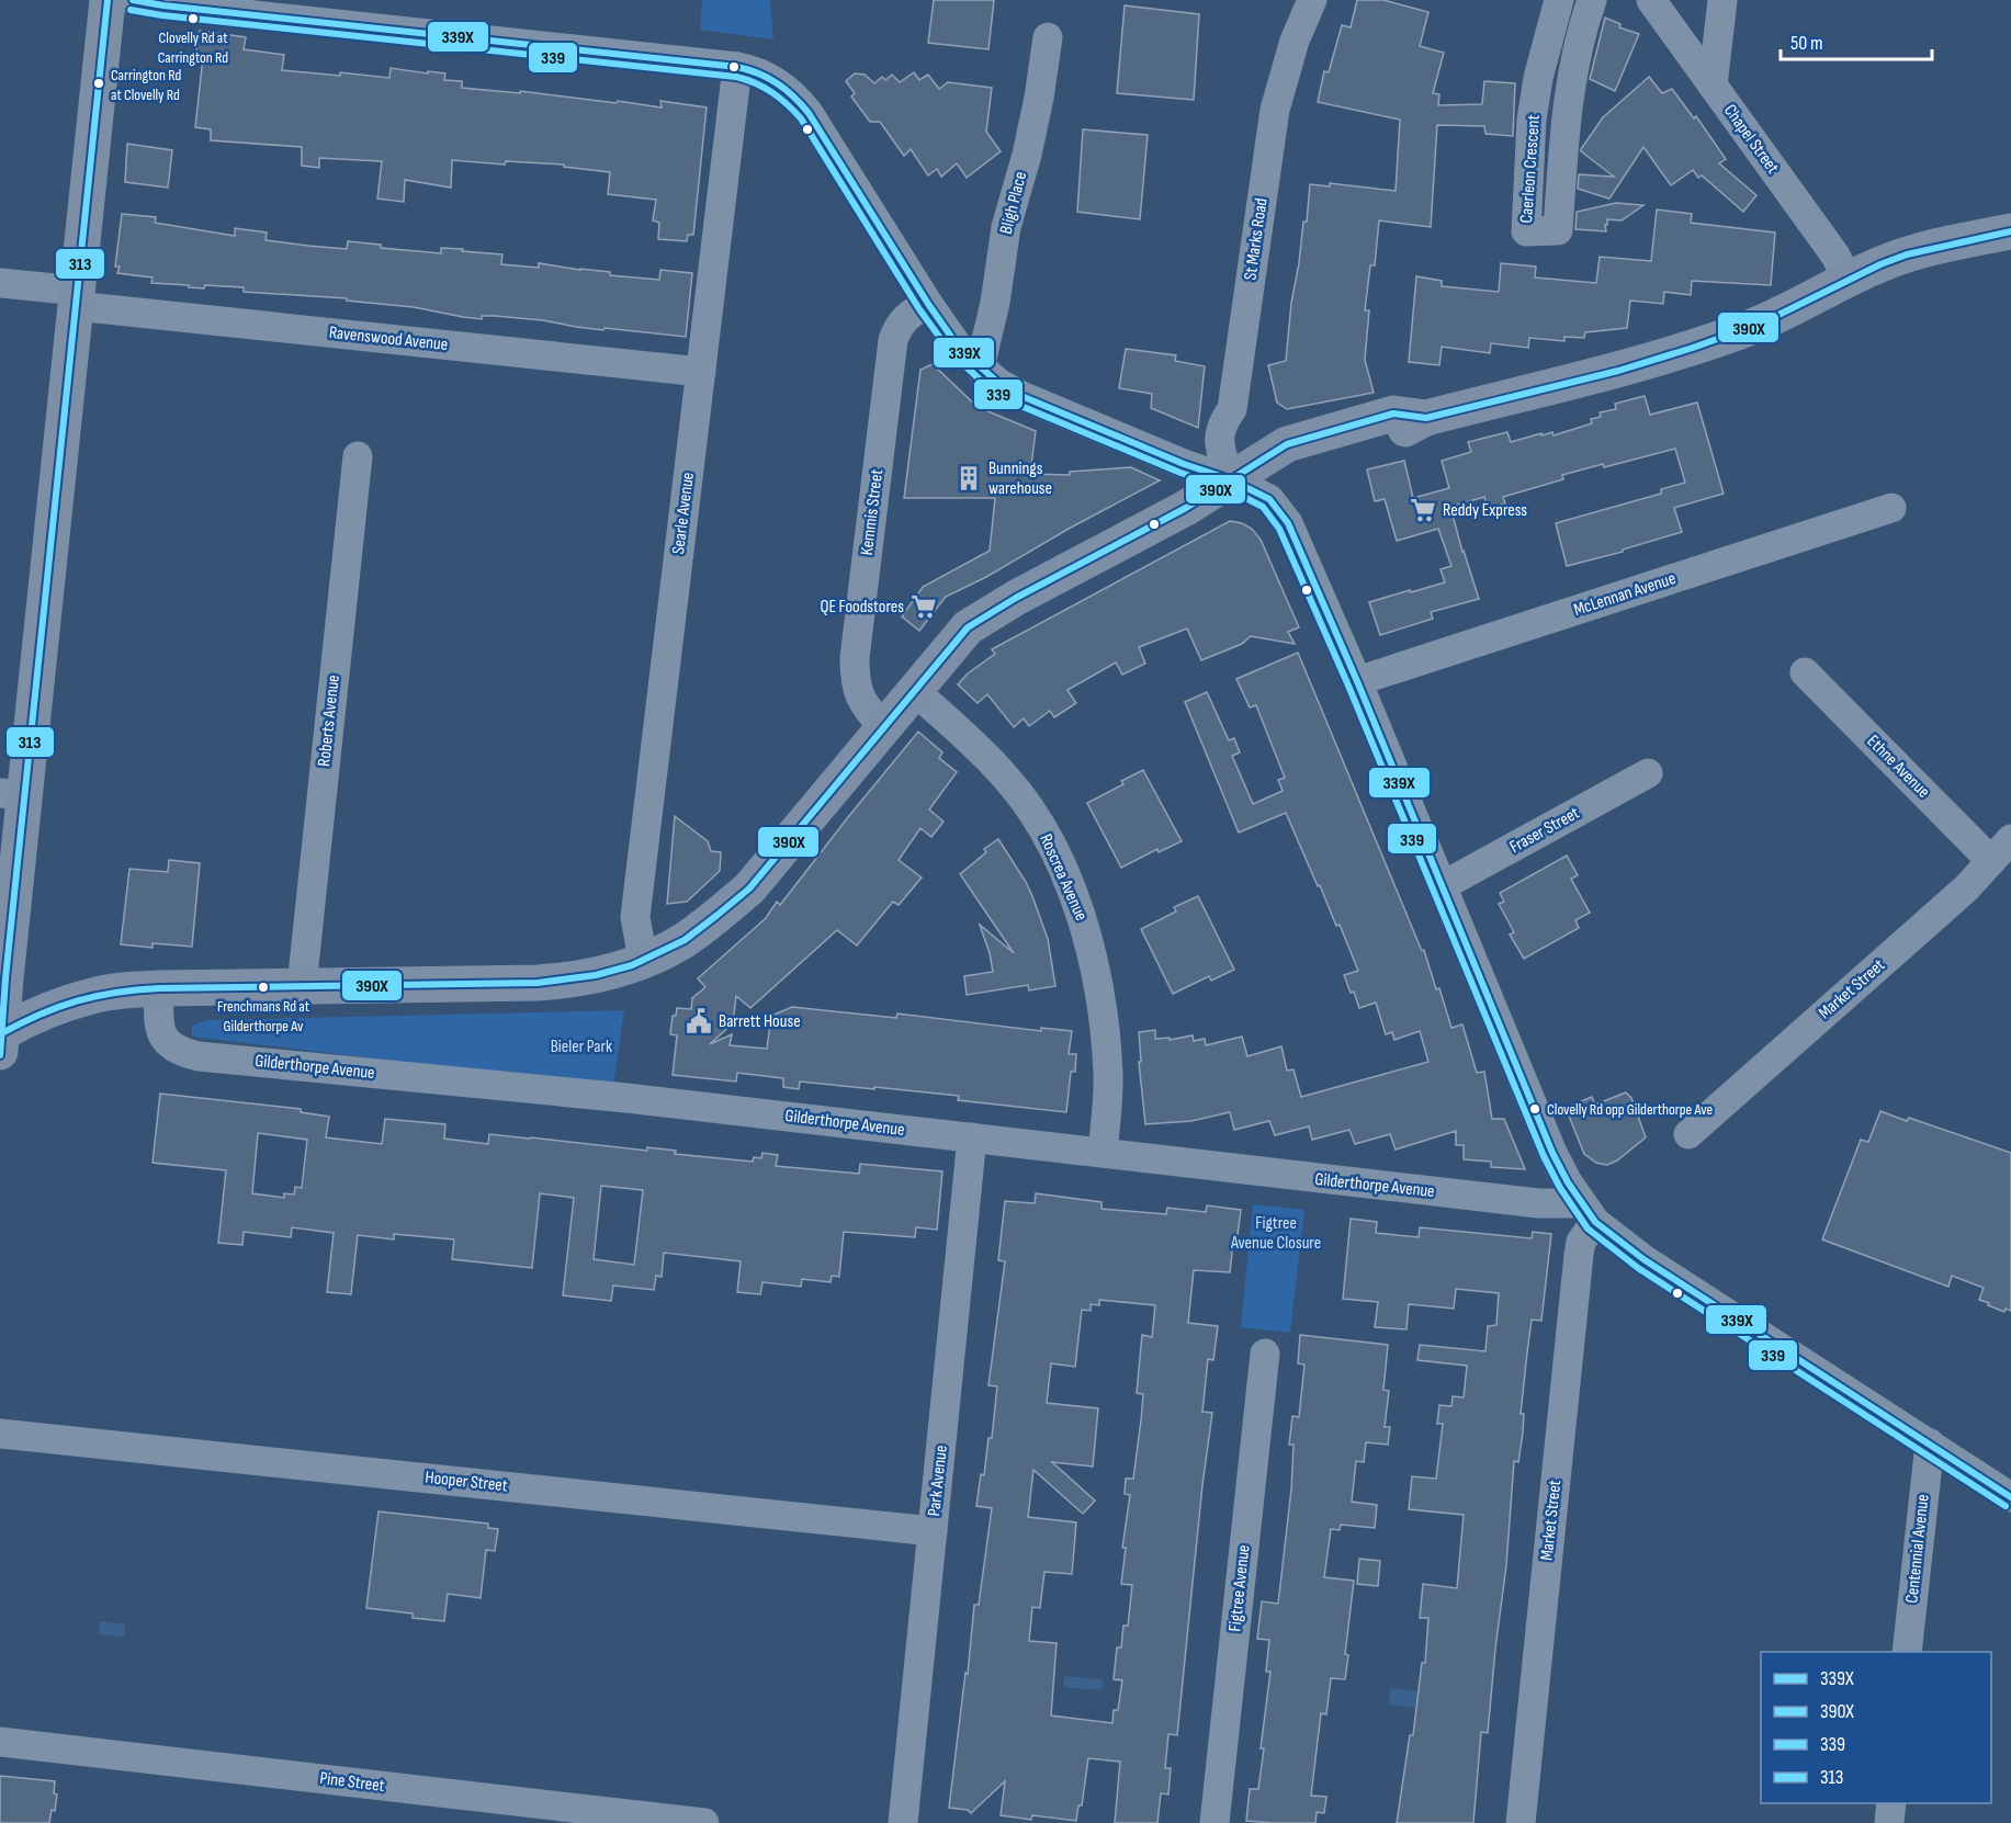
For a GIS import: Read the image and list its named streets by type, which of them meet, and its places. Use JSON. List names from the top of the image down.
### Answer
{
  "streets": {
    "street": [
      "Chapel Street",
      "Caerleon Crescent",
      "Bligh Place",
      "St Marks Road",
      "Ravenswood Avenue",
      "Kemmis Street",
      "Searle Avenue",
      "McLennan Avenue",
      "Roberts Avenue",
      "Ethne Avenue",
      "Fraser Street",
      "Roscrea Avenue",
      "Market Street",
      "Gilderthorpe Avenue",
      "Park Avenue",
      "Hooper Street",
      "Centennial Avenue",
      "Figtree Avenue",
      "Pine Street"
    ]
  },
  "crossings": [
    ["Ravenswood Avenue", "Searle Avenue"],
    ["Ethne Avenue", "Market Street"],
    ["Roscrea Avenue", "Gilderthorpe Avenue"],
    ["Market Street", "Gilderthorpe Avenue"],
    ["Gilderthorpe Avenue", "Park Avenue"],
    ["Park Avenue", "Hooper Street"]
  ],
  "parks": ["Bieler Park", "Figtree Avenue Closure"],
  "places": {
    "other": [
      "Clovelly Rd at Carrington Rd",
      "Carrington Rd at Clovelly Rd",
      "Frenchmans Rd at Gilderthorpe Av",
      "Clovelly Rd opp Gilderthorpe Ave"
    ],
    "building": ["Bunnings warehouse"],
    "supermarket": ["Reddy Express", "QE Foodstores"],
    "public building": ["Barrett House"]
  },
  "lines": [
    "transit line 339X",
    "transit line 313",
    "transit line 339",
    "transit line 390X"
  ],
  "legend": [
    "339X",
    "390X",
    "339",
    "313"
  ],
  "scale_bar": "50 m"
}
